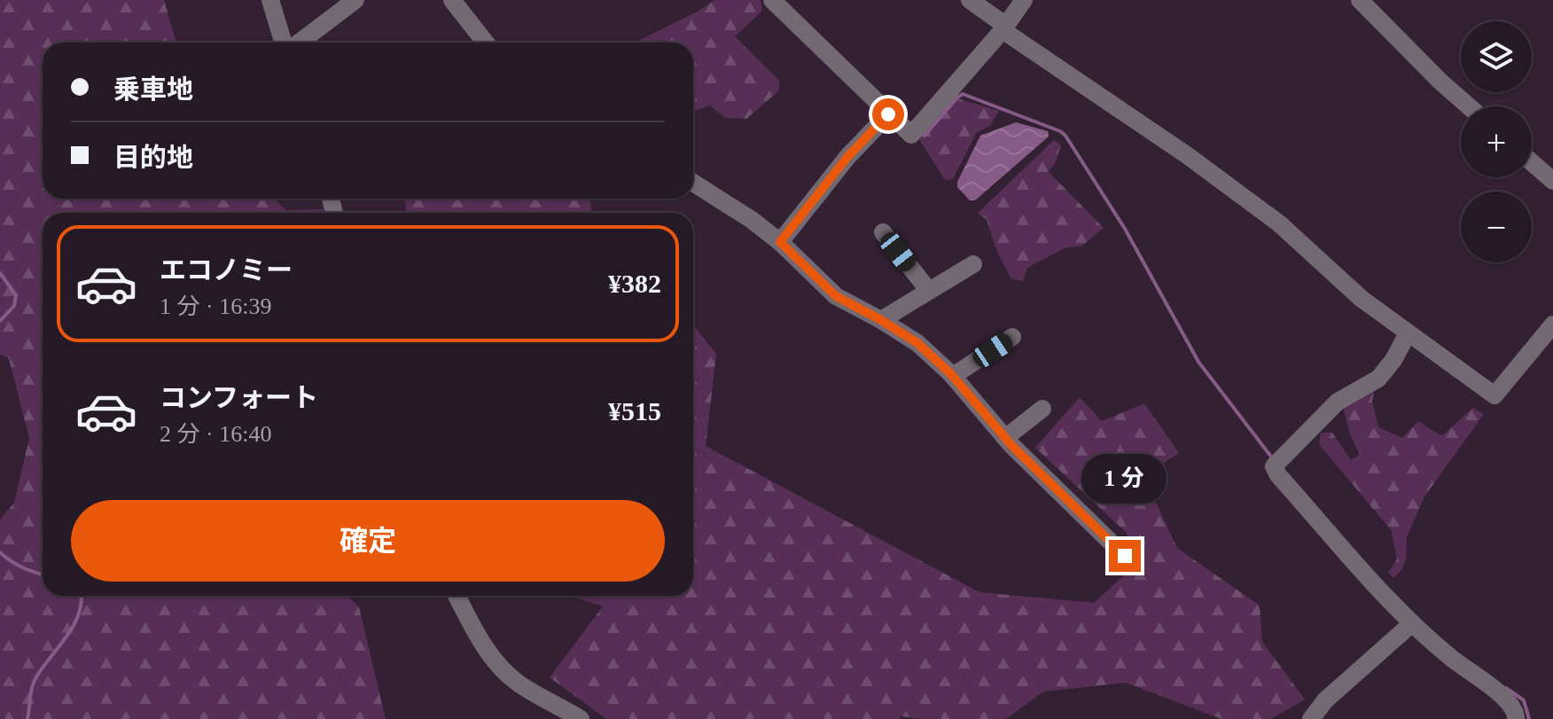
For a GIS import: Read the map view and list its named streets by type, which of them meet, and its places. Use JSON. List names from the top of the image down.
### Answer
{
  "page": {
    "map_buttons": ["+", "−"],
    "banner": ["乗車地", "目的地"],
    "list": [
      {
        "name": "エコノミー",
        "note": "1 分 · 16:39",
        "value": "¥382"
      },
      {
        "name": "コンフォート",
        "note": "2 分 · 16:40",
        "value": "¥515"
      }
    ],
    "bubble": "1 分",
    "buttons": "確定"
  }
}
